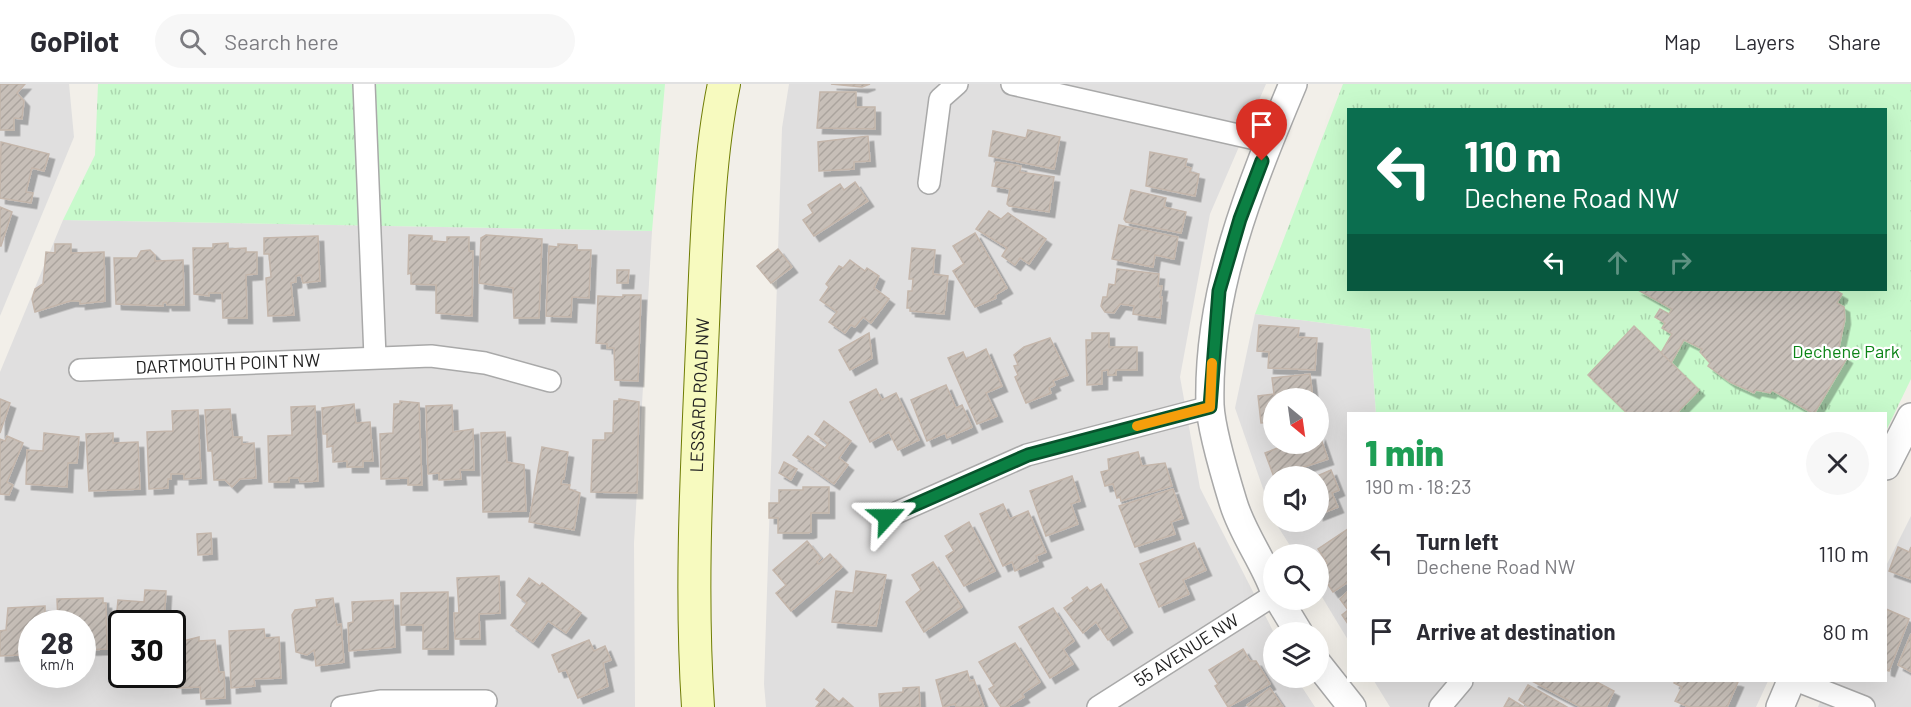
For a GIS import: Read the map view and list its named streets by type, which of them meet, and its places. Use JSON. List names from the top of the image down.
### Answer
{
  "streets": {
    "main road": ["LESSARD ROAD NW"],
    "street": ["DARTMOUTH POINT NW", "55 AVENUE NW"]
  },
  "parks": ["Dechene Park"],
  "north": "bottom right",
  "page": {
    "header": "GoPilot",
    "search": "Search here",
    "nav": ["Map", "Layers", "Share"],
    "turn": ["110 m", "Dechene Road NW"],
    "heading": ["1 min", "190 m · 18:23"],
    "list": [
      {
        "name": "Turn left",
        "note": "Dechene Road NW",
        "value": "110 m"
      },
      {
        "name": "Arrive at destination",
        "value": "80 m"
      }
    ],
    "speed": "28 km/h",
    "limit": "30"
  }
}
